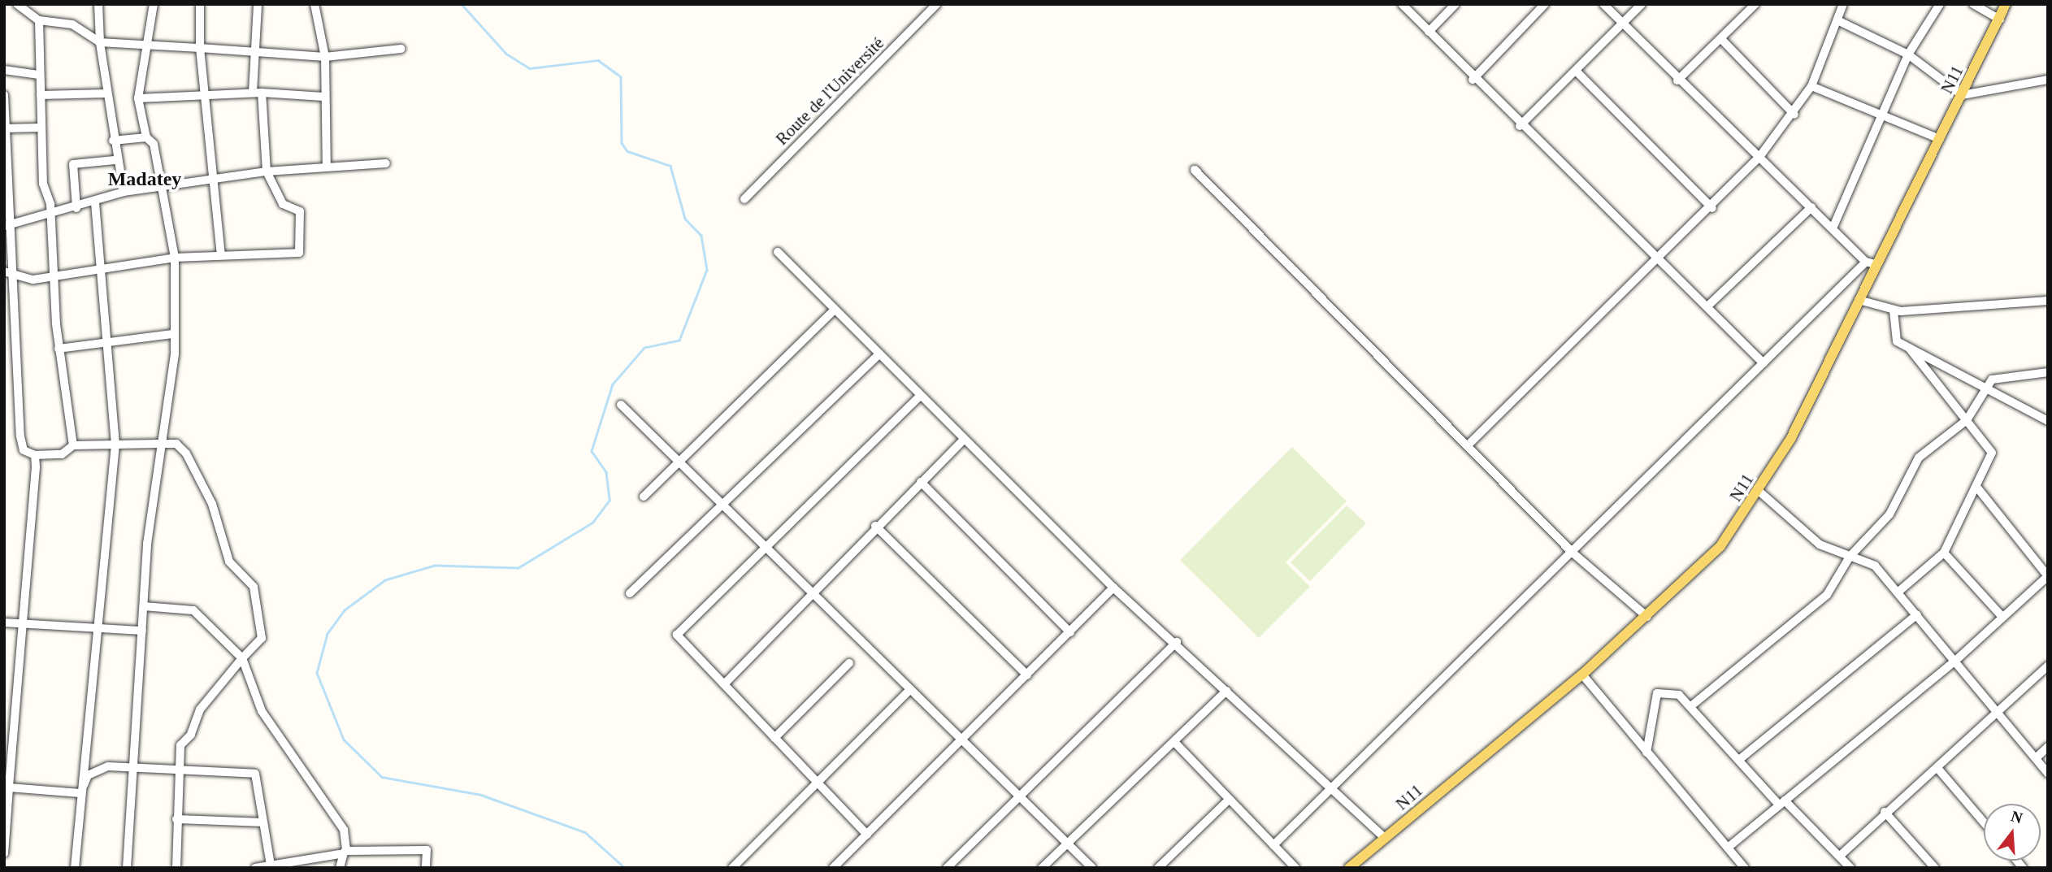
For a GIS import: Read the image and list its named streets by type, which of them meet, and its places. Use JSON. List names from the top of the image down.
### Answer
{
  "streets": {
    "main road": ["N11"],
    "street": ["Route de l'Université"]
  },
  "districts": ["Madatey"],
  "north": "top"
}
